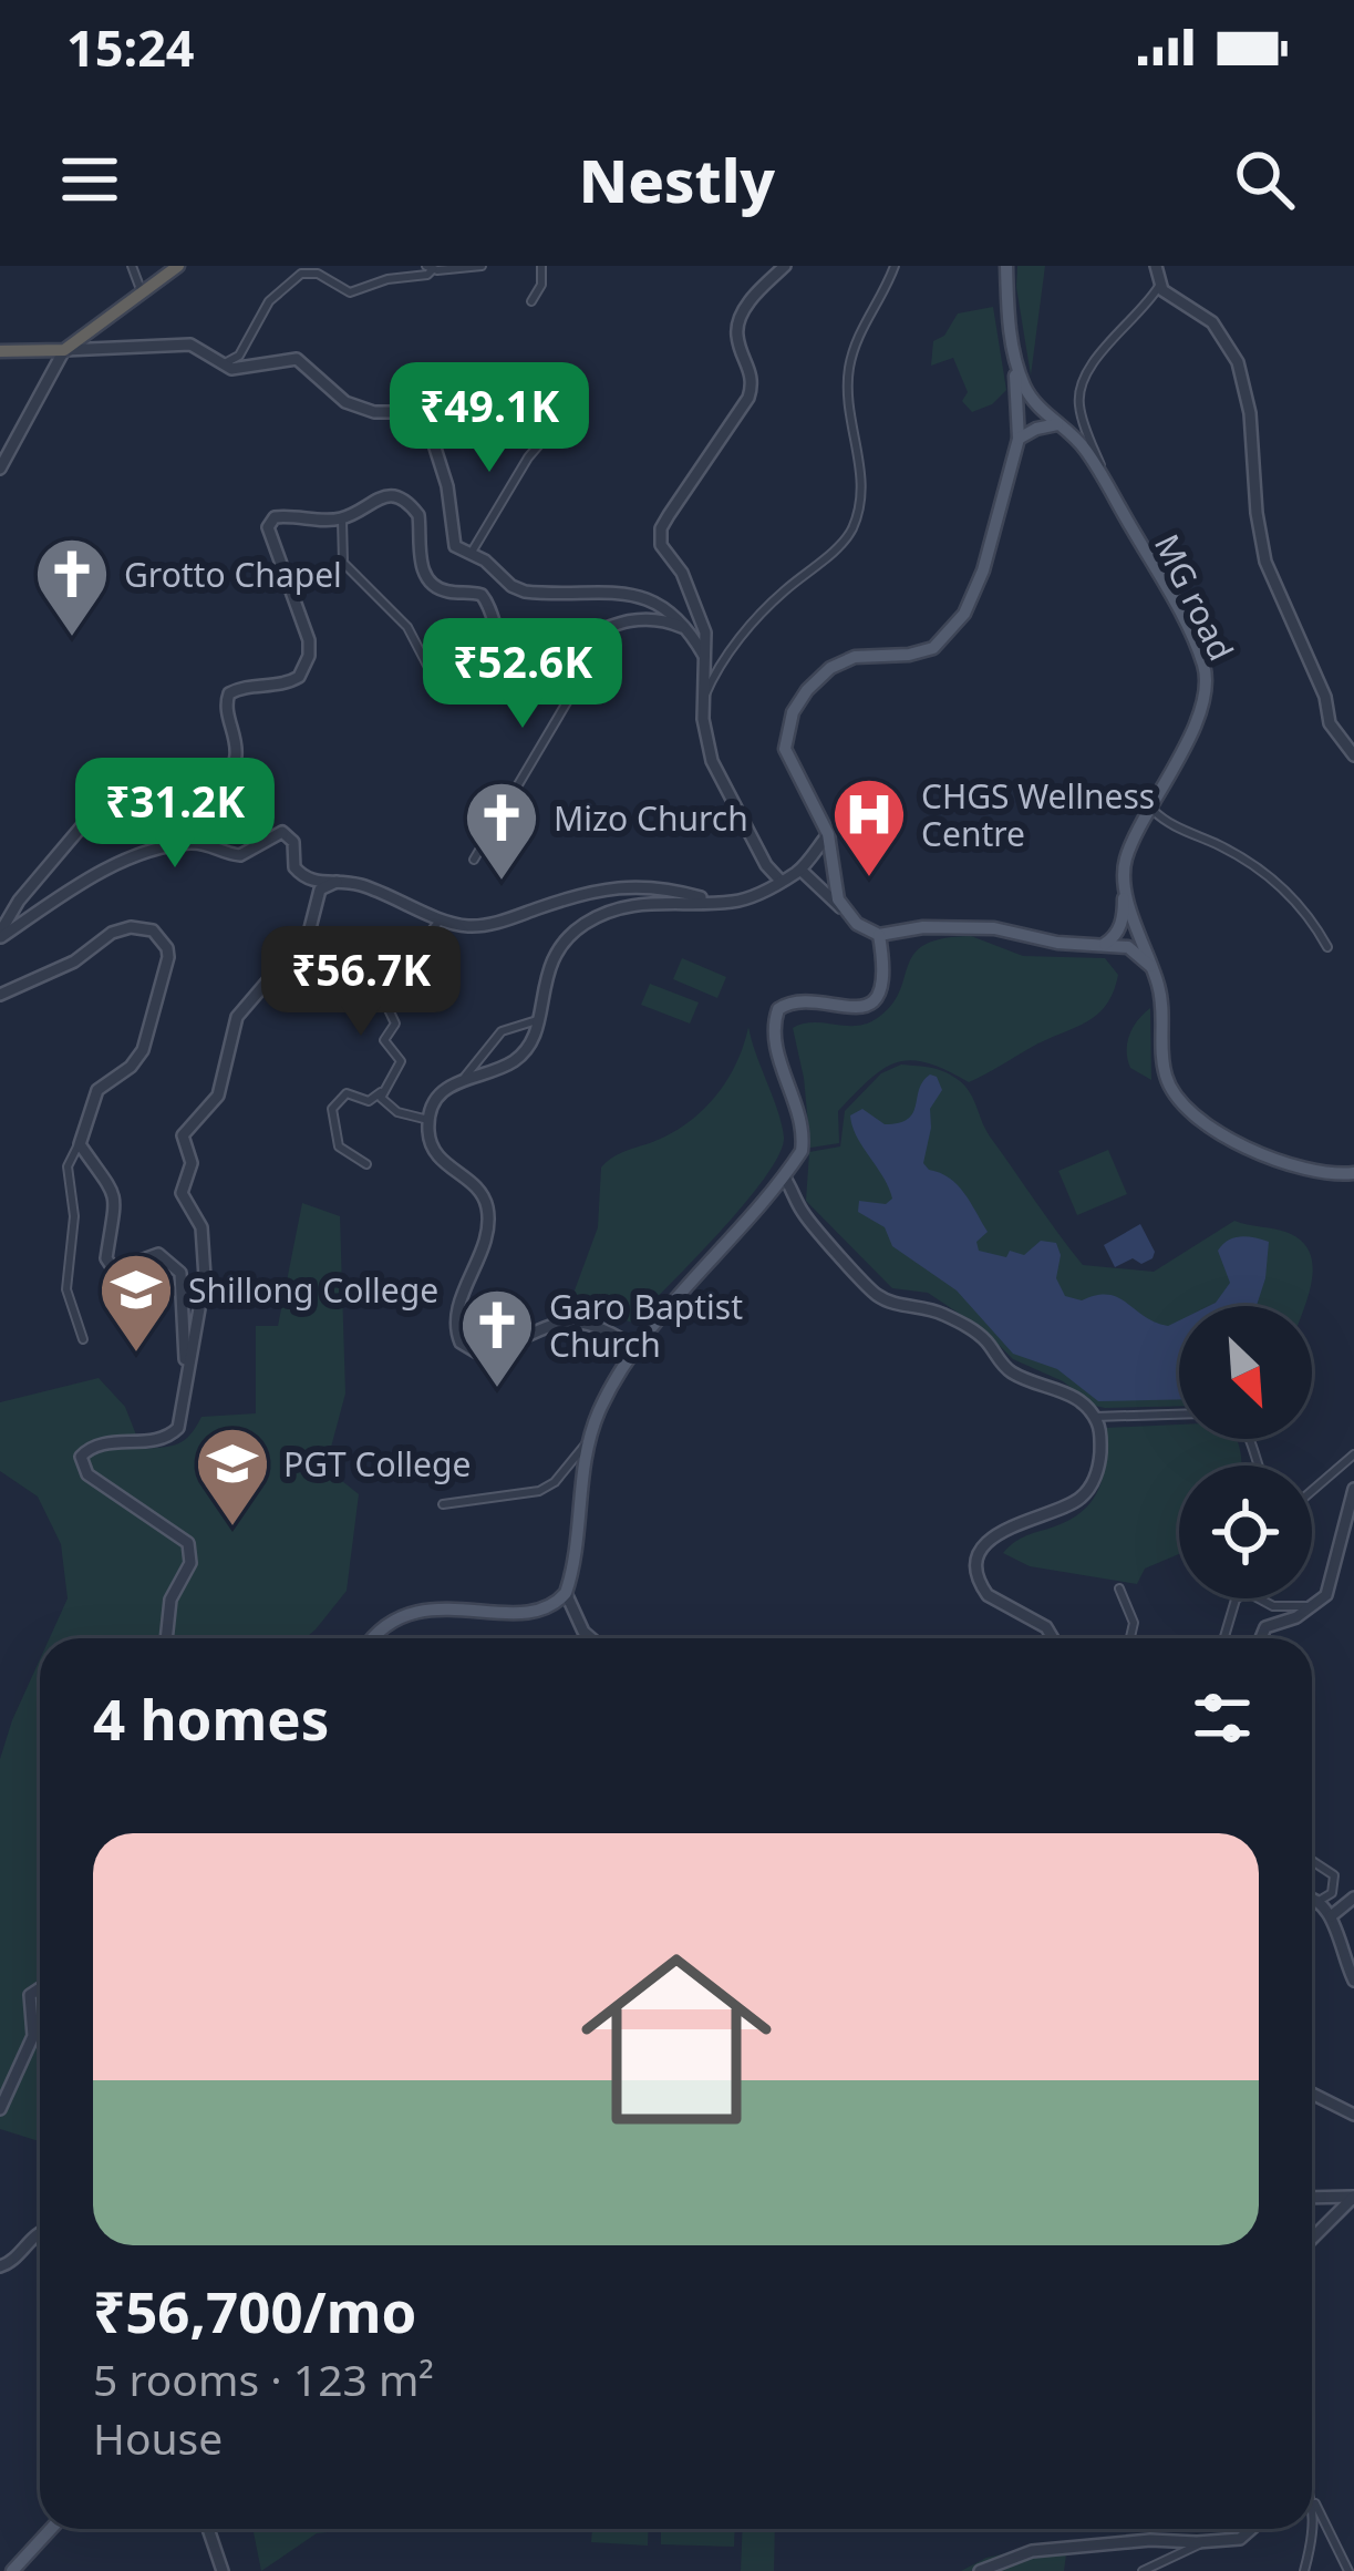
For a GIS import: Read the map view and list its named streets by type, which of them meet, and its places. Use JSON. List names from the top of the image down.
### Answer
{
  "streets": {
    "main road": ["MG road"]
  },
  "places": {
    "church": ["Grotto Chapel", "Mizo Church", "Garo Baptist Church"],
    "hospital": ["CHGS Wellness Centre"],
    "school or university": ["Shillong College", "PGT College"]
  },
  "north": "bottom right",
  "page": {
    "status": "15:24",
    "header": "Nestly",
    "price": [
      "₹49.1K",
      "₹52.6K",
      "₹31.2K",
      "₹56.7K"
    ],
    "heading": "4 homes",
    "list": [
      {
        "name": "₹56,700/mo",
        "note": "5 rooms · 123 m² · House"
      }
    ]
  }
}
